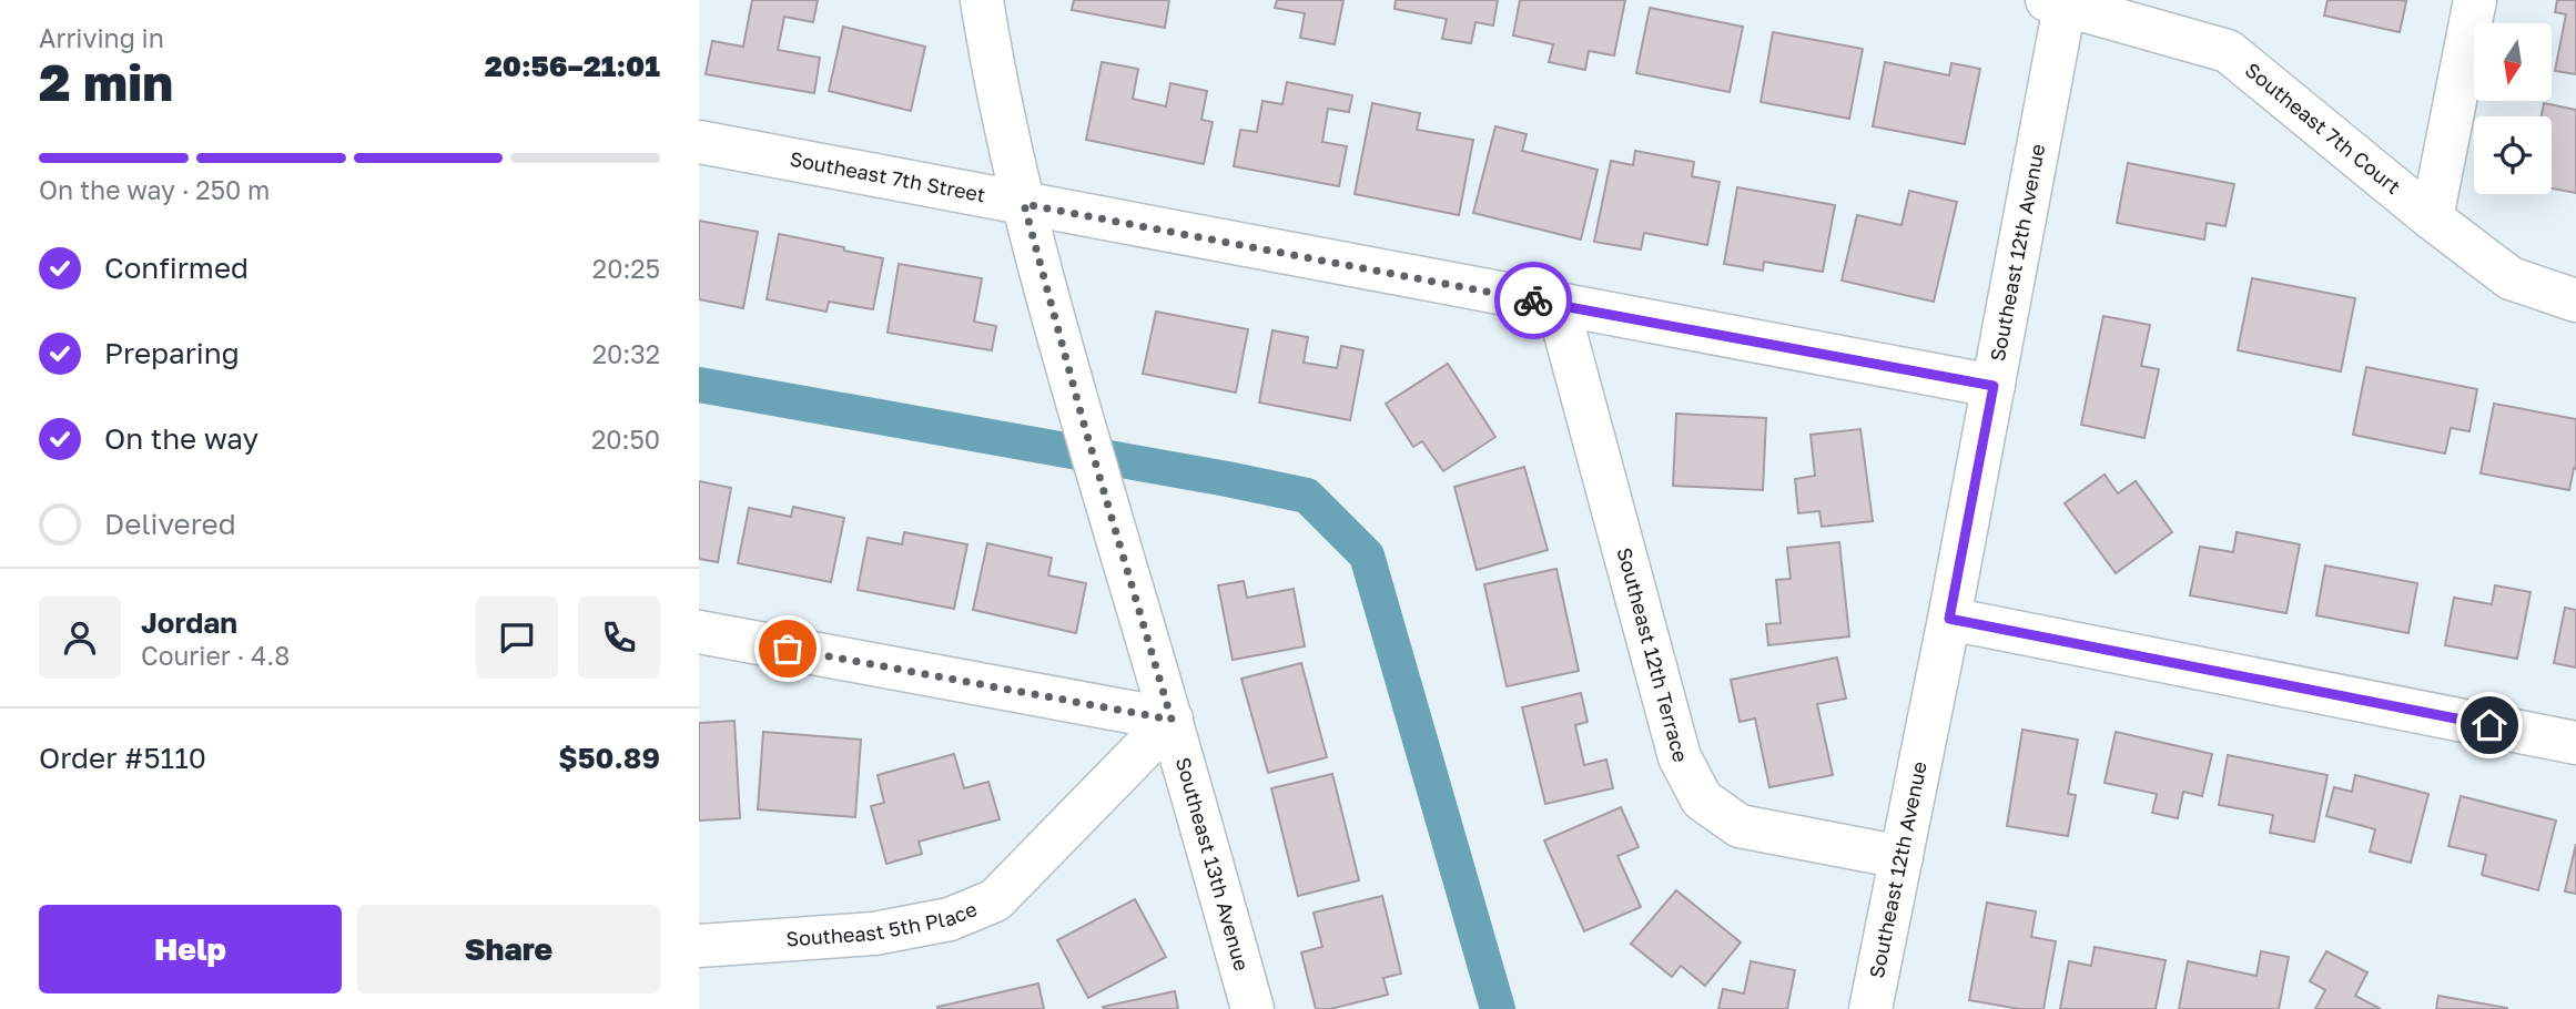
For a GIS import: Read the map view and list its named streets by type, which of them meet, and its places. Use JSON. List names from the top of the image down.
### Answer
{
  "streets": {
    "street": [
      "Southeast 7th Court",
      "Southeast 7th Street",
      "Southeast 12th Avenue",
      "Southeast 12th Terrace",
      "Southeast 13th Avenue",
      "Southeast 5th Place"
    ]
  },
  "crossings": [
    ["Southeast 7th Court", "Southeast 12th Avenue"],
    ["Southeast 7th Street", "Southeast 12th Avenue"],
    ["Southeast 7th Street", "Southeast 12th Terrace"],
    ["Southeast 7th Street", "Southeast 13th Avenue"],
    ["Southeast 12th Avenue", "Southeast 12th Terrace"],
    ["Southeast 13th Avenue", "Southeast 5th Place"]
  ],
  "north": "bottom",
  "page": {
    "heading": ["2 min", "Arriving in", "20:56–21:01"],
    "panel": [
      "Jordan",
      "Courier · 4.8",
      "Order #5110",
      "$50.89"
    ],
    "bar": "On the way · 250 m",
    "list": [
      ["Confirmed", "20:25"],
      ["Preparing", "20:32"],
      ["On the way", "20:50"],
      "Delivered"
    ],
    "buttons": ["Help", "Share"]
  }
}
